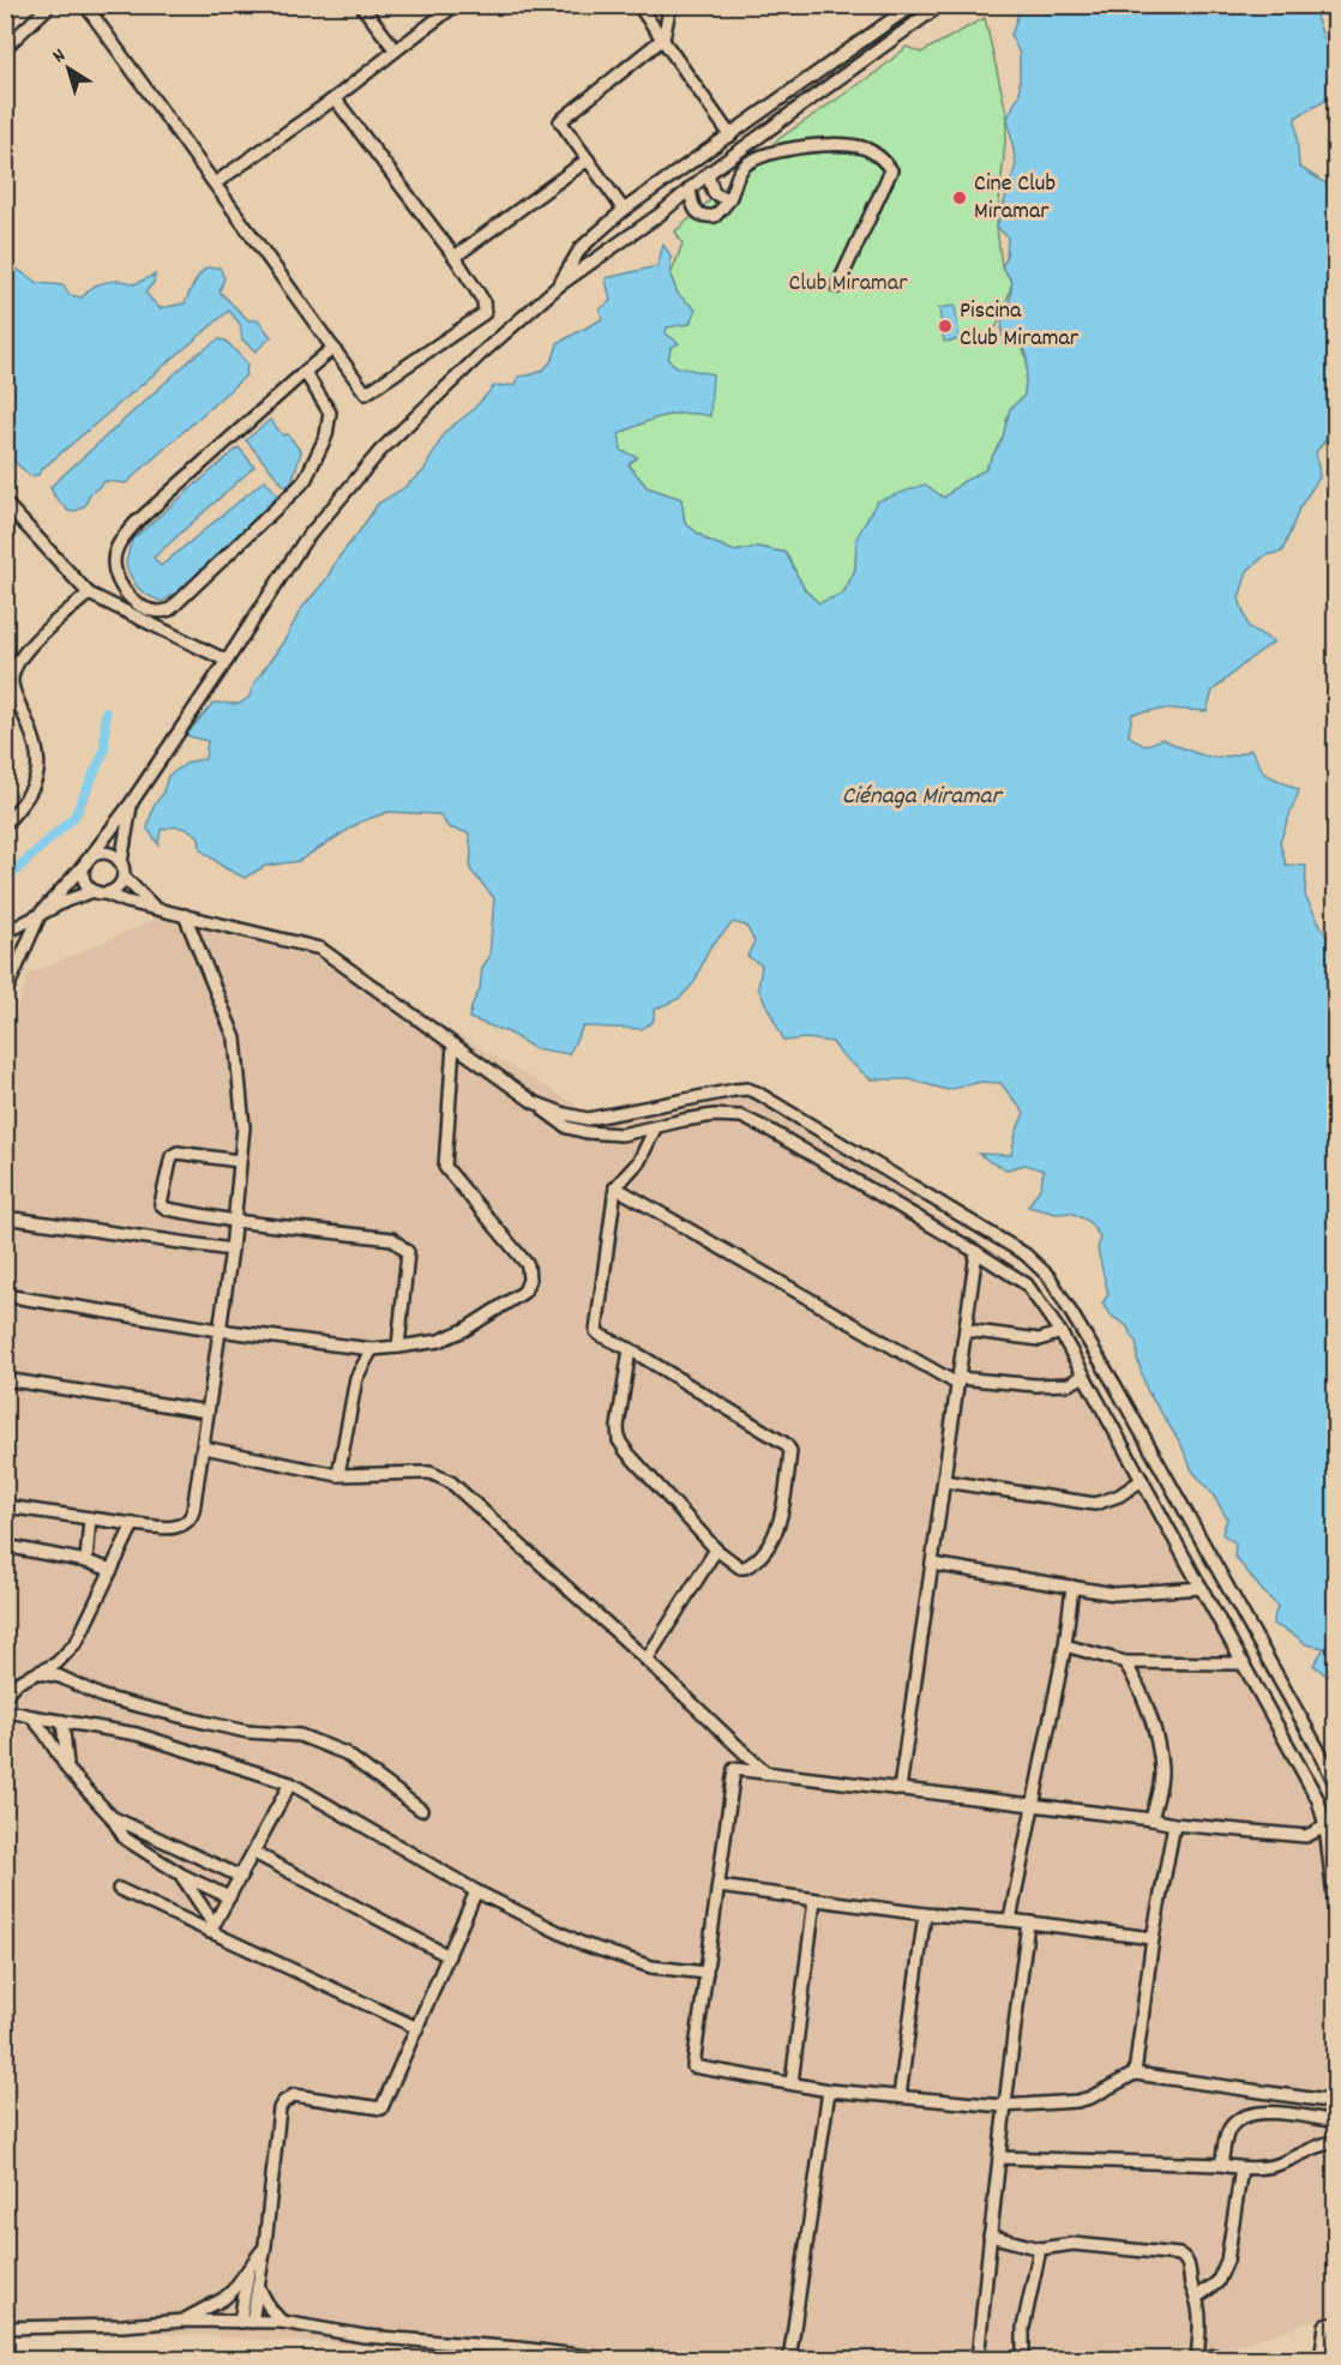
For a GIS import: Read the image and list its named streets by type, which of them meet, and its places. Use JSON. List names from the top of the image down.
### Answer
{
  "water": ["Ciénaga Miramar"],
  "parks": ["Club Miramar"],
  "places": ["Cine Club Miramar", "Piscina Club Miramar"],
  "north": "top left"
}
